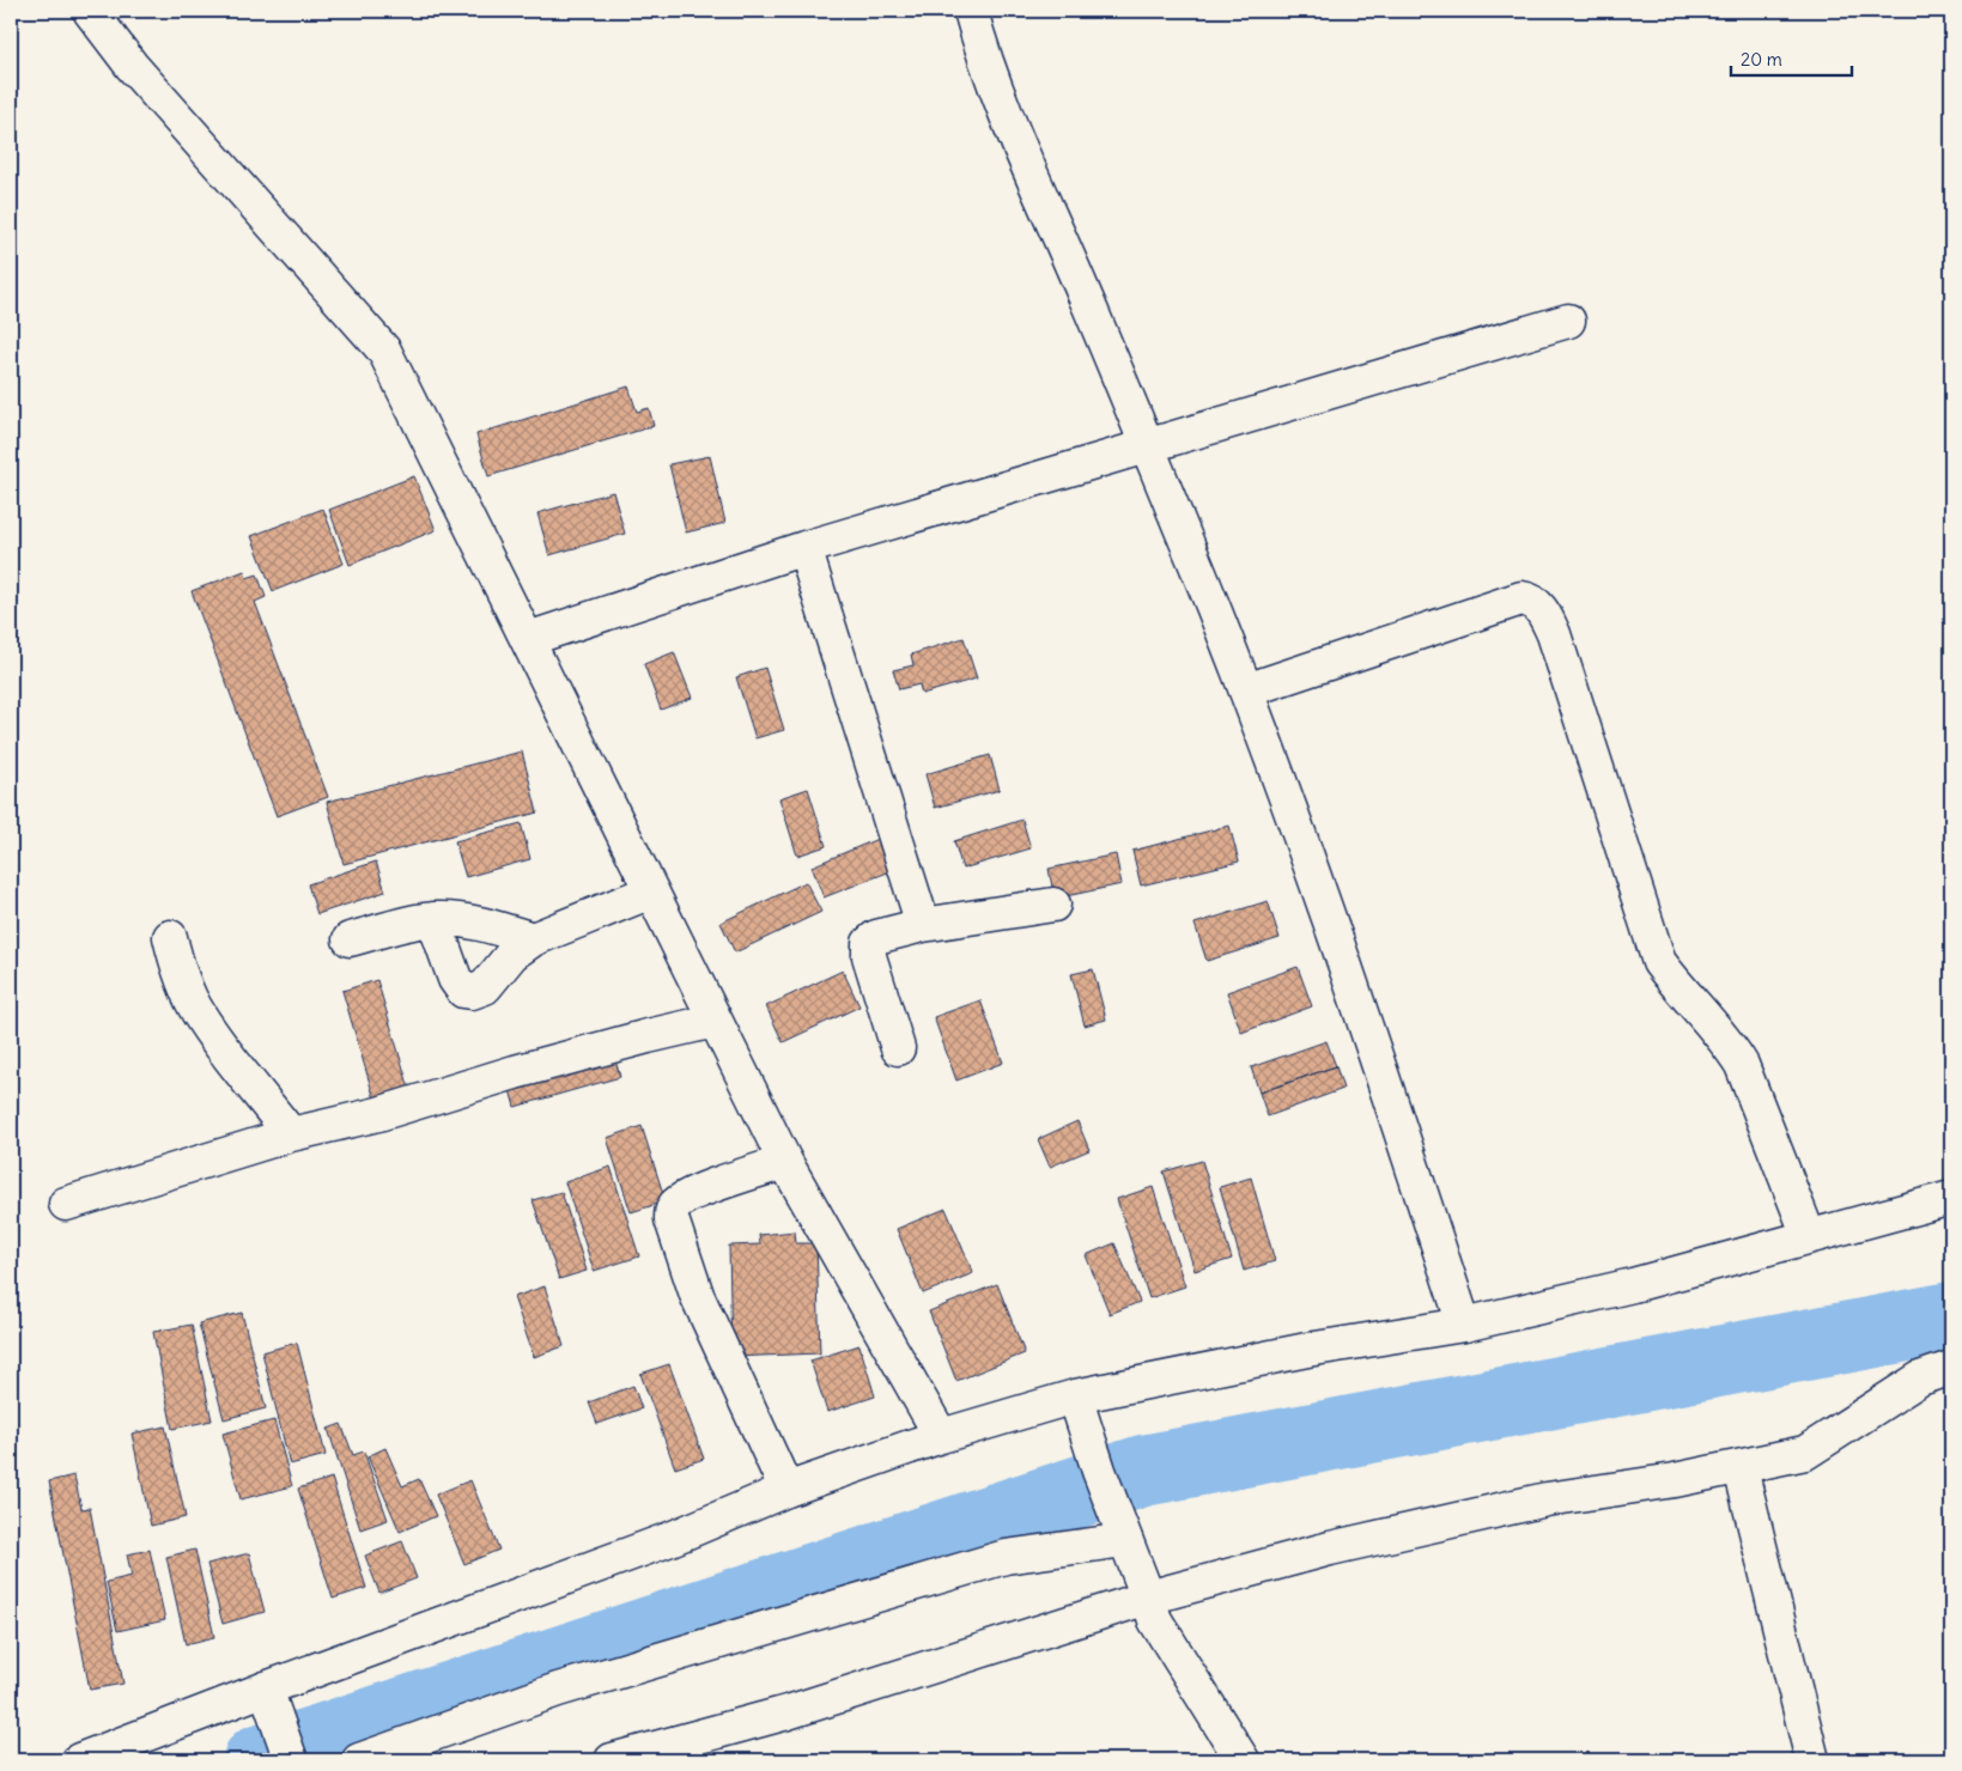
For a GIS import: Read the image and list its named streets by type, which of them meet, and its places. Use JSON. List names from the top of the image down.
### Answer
{
  "scale_bar": "20 m"
}
